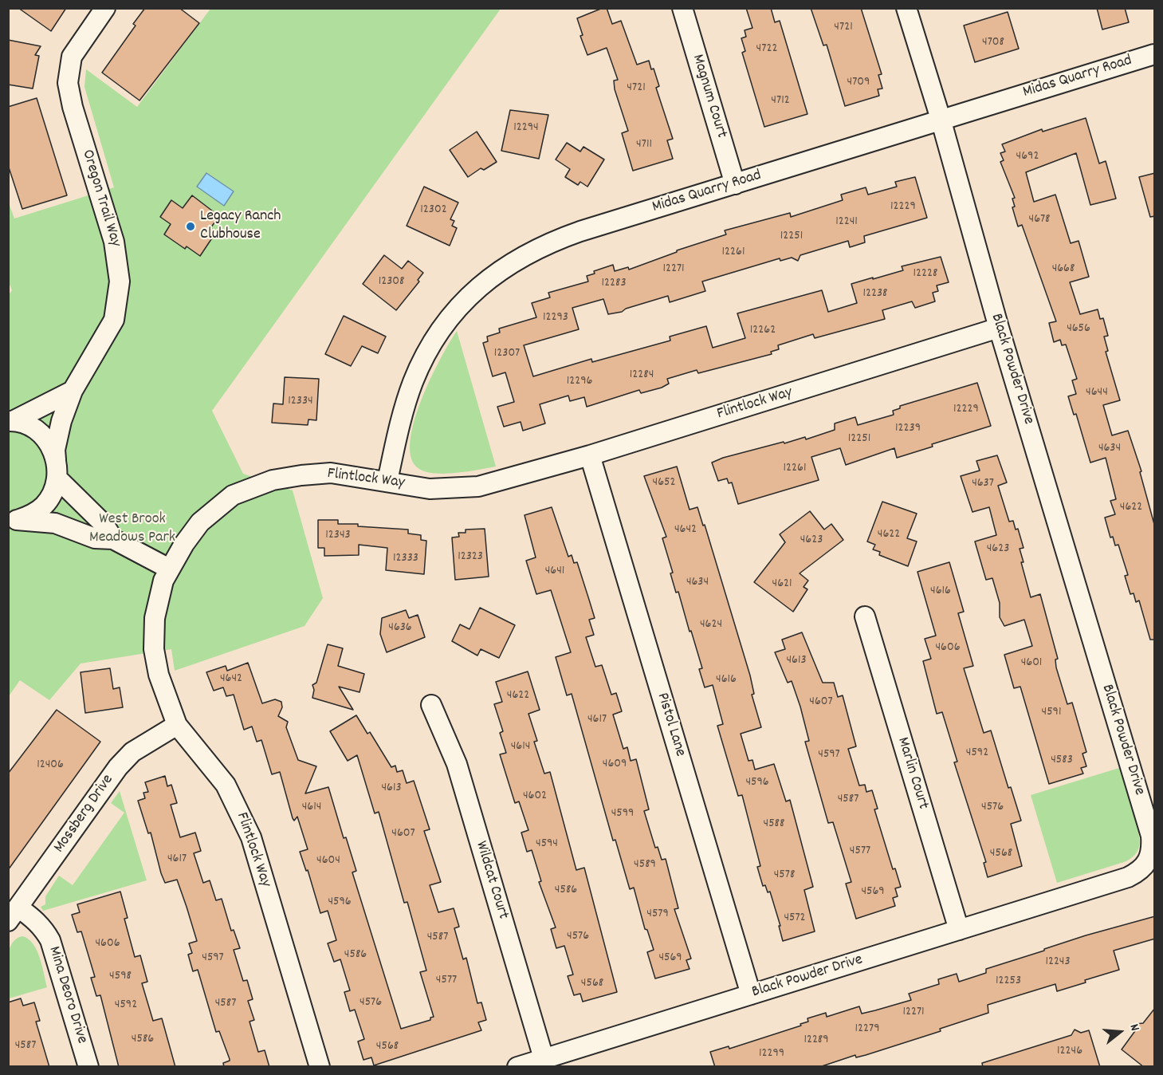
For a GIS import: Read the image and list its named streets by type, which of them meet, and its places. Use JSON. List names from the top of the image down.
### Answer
{
  "streets": {
    "street": [
      "Midas Quarry Road",
      "Magnum Court",
      "Oregon Trail Way",
      "Black Powder Drive",
      "Flintlock Way",
      "Pistol Lane",
      "Marlin Court",
      "Mossberg Drive",
      "Wildcat Court",
      "Mina Deoro Drive"
    ]
  },
  "crossings": [
    ["Midas Quarry Road", "Magnum Court"],
    ["Midas Quarry Road", "Black Powder Drive"],
    ["Midas Quarry Road", "Flintlock Way"],
    ["Black Powder Drive", "Flintlock Way"],
    ["Black Powder Drive", "Pistol Lane"],
    ["Black Powder Drive", "Marlin Court"],
    ["Black Powder Drive", "Wildcat Court"],
    ["Flintlock Way", "Pistol Lane"],
    ["Flintlock Way", "Mossberg Drive"],
    ["Mossberg Drive", "Mina Deoro Drive"]
  ],
  "parks": ["West Brook Meadows Park"],
  "places": ["Legacy Ranch Clubhouse"],
  "house_numbers": [
    "4721",
    "4708",
    "4722",
    "4709",
    "4721",
    "4712",
    "12294",
    "4711",
    "4692",
    "12229",
    "12302",
    "4678",
    "12241",
    "12251",
    "12261",
    "12271",
    "4668",
    "12228",
    "12308",
    "12283",
    "12238",
    "12293",
    "4656",
    "12262",
    "12307",
    "12284",
    "12296",
    "4644",
    "12334",
    "12229",
    "12239",
    "12251",
    "4634",
    "12261",
    "4652",
    "4637",
    "4622",
    "4642",
    "4622",
    "12343",
    "4623",
    "4623",
    "12323",
    "12333",
    "4641",
    "4634",
    "4621",
    "4616",
    "4624",
    "4636",
    "4606",
    "4613",
    "4601",
    "4642",
    "4616",
    "4622",
    "4607",
    "4591",
    "4617",
    "4614",
    "4592",
    "4597",
    "4583",
    "4609",
    "12406",
    "4596",
    "4613",
    "4602",
    "4587",
    "4614",
    "4576",
    "4599",
    "4588",
    "4607",
    "4594",
    "4577",
    "4568",
    "4617",
    "4604",
    "4589",
    "4578",
    "4586",
    "4569",
    "4596",
    "4579",
    "4572",
    "4576",
    "4587",
    "4606",
    "4586",
    "4597",
    "4569",
    "12243",
    "4598",
    "4577",
    "12253",
    "4568",
    "4576",
    "4587",
    "4592",
    "12271",
    "12279",
    "4586",
    "12289",
    "4587",
    "4568",
    "12246",
    "12299"
  ],
  "north": "right"
}
